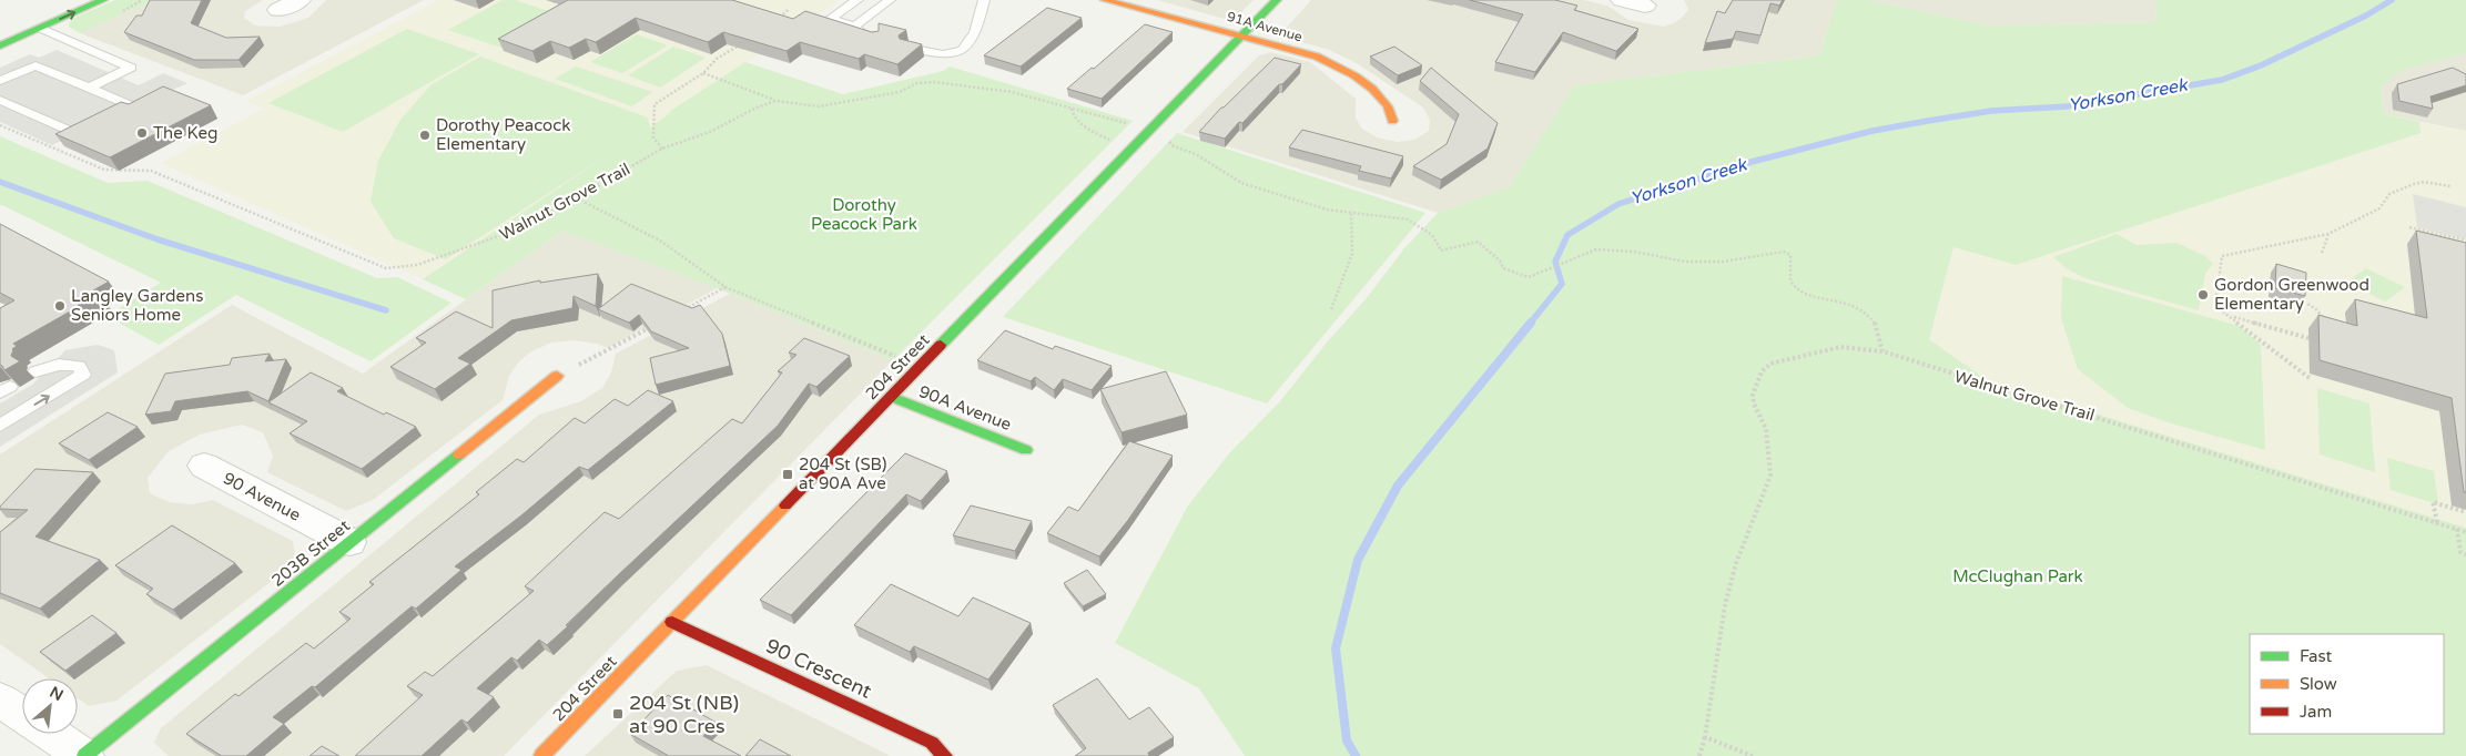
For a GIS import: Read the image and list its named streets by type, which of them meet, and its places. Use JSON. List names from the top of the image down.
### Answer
{
  "streets": {
    "street": [
      "91A Avenue",
      "204 Street",
      "90A Avenue",
      "90 Avenue",
      "203B Street",
      "90 Crescent"
    ],
    "path": ["Walnut Grove Trail"]
  },
  "crossings": [
    ["91A Avenue", "204 Street"],
    ["204 Street", "90A Avenue"],
    ["204 Street", "90 Crescent"],
    ["90 Avenue", "203B Street"]
  ],
  "water": ["Yorkson Creek"],
  "parks": ["Dorothy Peacock Park", "McClughan Park"],
  "places": {
    "other": [
      "The Keg",
      "Dorothy Peacock Elementary",
      "Gordon Greenwood Elementary",
      "Langley Gardens Seniors Home"
    ],
    "transit": ["204 St (SB) at 90A Ave", "204 St (NB) at 90 Cres"]
  },
  "legend": ["Fast", "Slow", "Jam"],
  "north": "top right"
}
